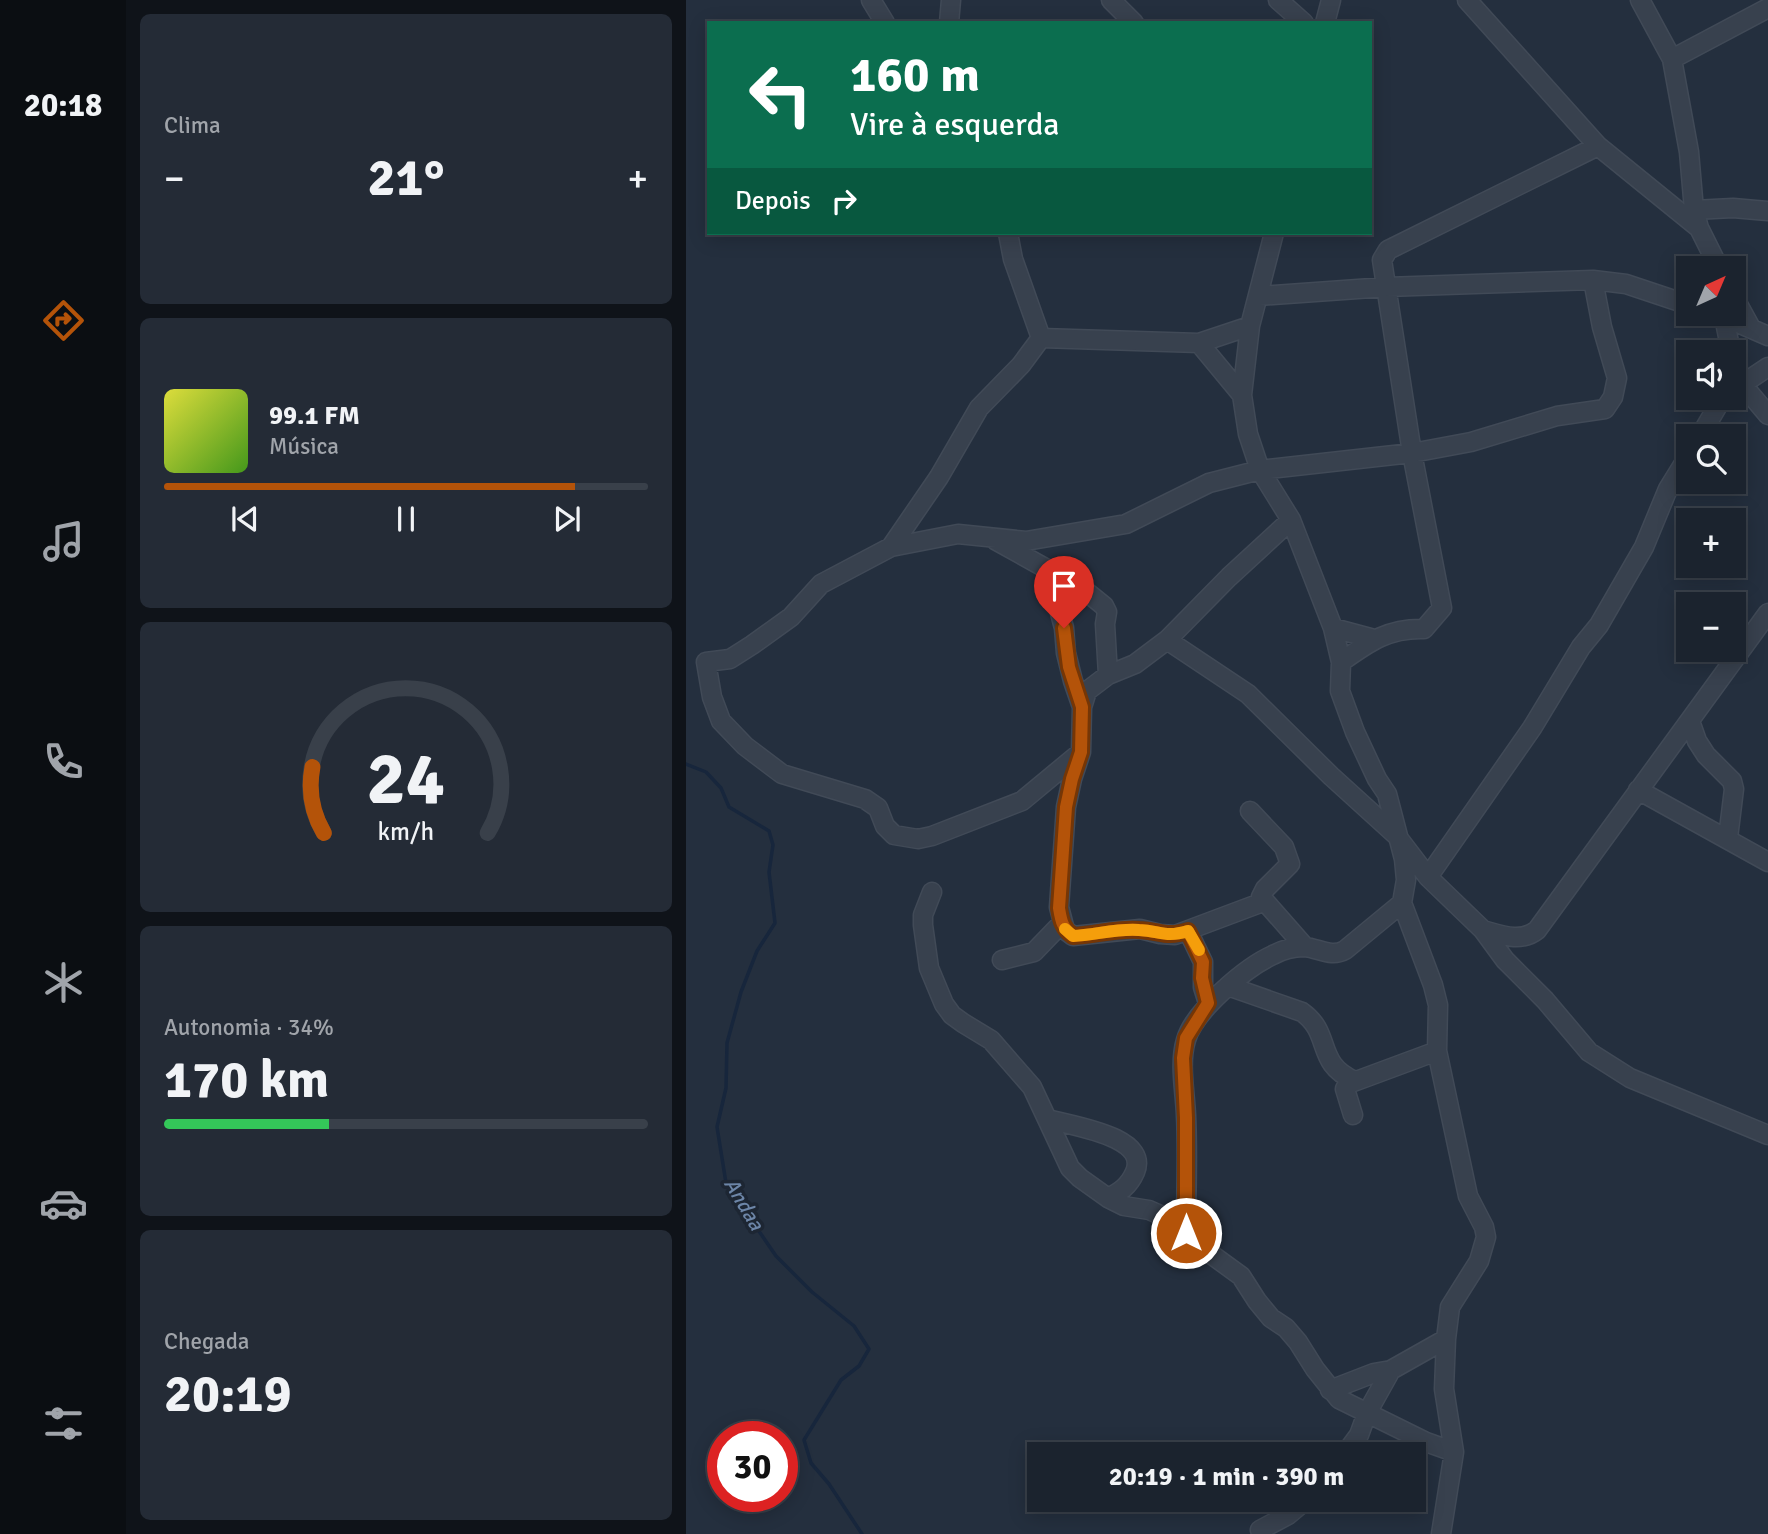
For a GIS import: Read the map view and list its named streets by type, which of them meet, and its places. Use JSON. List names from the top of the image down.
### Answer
{
  "water": ["Andaa"],
  "north": "top right",
  "page": {
    "tabs": "20:18",
    "tile": [
      "Clima",
      ["Autonomia · 34%", "170 km"],
      ["Chegada", "20:19"]
    ],
    "turn": ["160 m", "Vire à esquerda"],
    "heat": ["−", "21°", "+"],
    "then": "Depois",
    "map_buttons": ["+", "−"],
    "song": ["99.1 FM", "Música"],
    "limit": "30",
    "trip": "20:19 · 1 min · 390 m",
    "gauge": ["24", "km/h"]
  }
}
